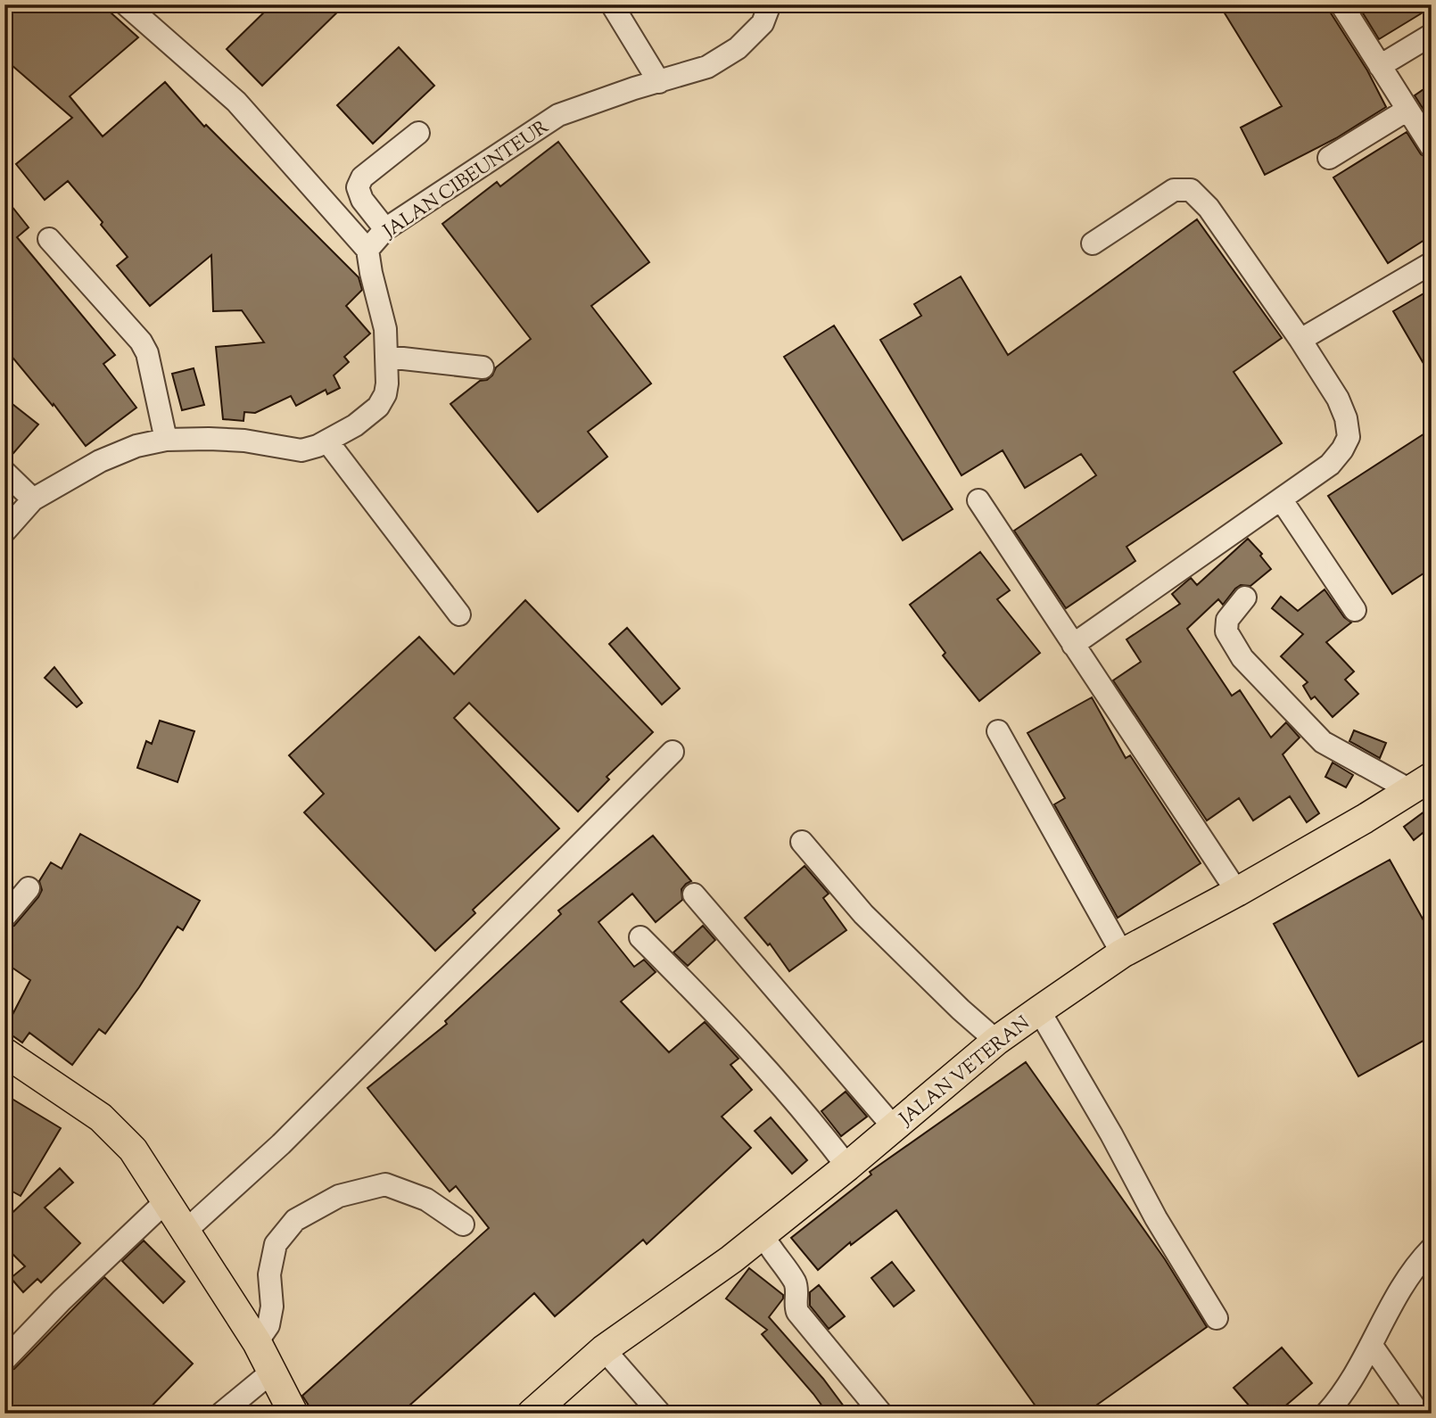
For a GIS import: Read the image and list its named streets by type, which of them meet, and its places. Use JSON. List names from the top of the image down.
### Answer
{
  "streets": {
    "main road": ["JALAN VETERAN"],
    "street": ["JALAN CIBEUNTEUR"]
  }
}
